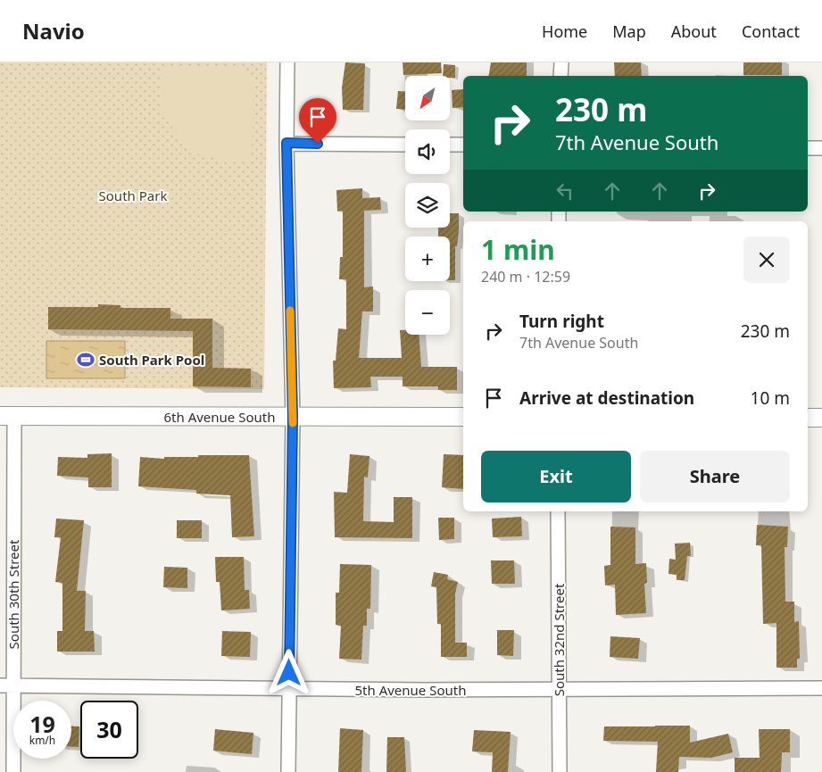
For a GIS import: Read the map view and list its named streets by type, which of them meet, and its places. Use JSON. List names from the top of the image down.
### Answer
{
  "streets": {
    "street": [
      "6th Avenue South",
      "South 30th Street",
      "South 32nd Street",
      "5th Avenue South"
    ]
  },
  "crossings": [
    ["6th Avenue South", "South 30th Street"],
    ["South 30th Street", "5th Avenue South"],
    ["South 32nd Street", "5th Avenue South"]
  ],
  "parks": ["South Park"],
  "places": {
    "sports": ["South Park Pool"]
  },
  "north": "bottom left",
  "page": {
    "header": "Navio",
    "nav": [
      "Home",
      "Map",
      "About",
      "Contact"
    ],
    "map_buttons": ["+", "−"],
    "turn": ["230 m", "7th Avenue South"],
    "heading": ["1 min", "240 m · 12:59"],
    "list": [
      {
        "name": "Turn right",
        "note": "7th Avenue South",
        "value": "230 m"
      },
      {
        "name": "Arrive at destination",
        "value": "10 m"
      }
    ],
    "buttons": ["Exit", "Share"],
    "speed": "19 km/h",
    "limit": "30"
  }
}
